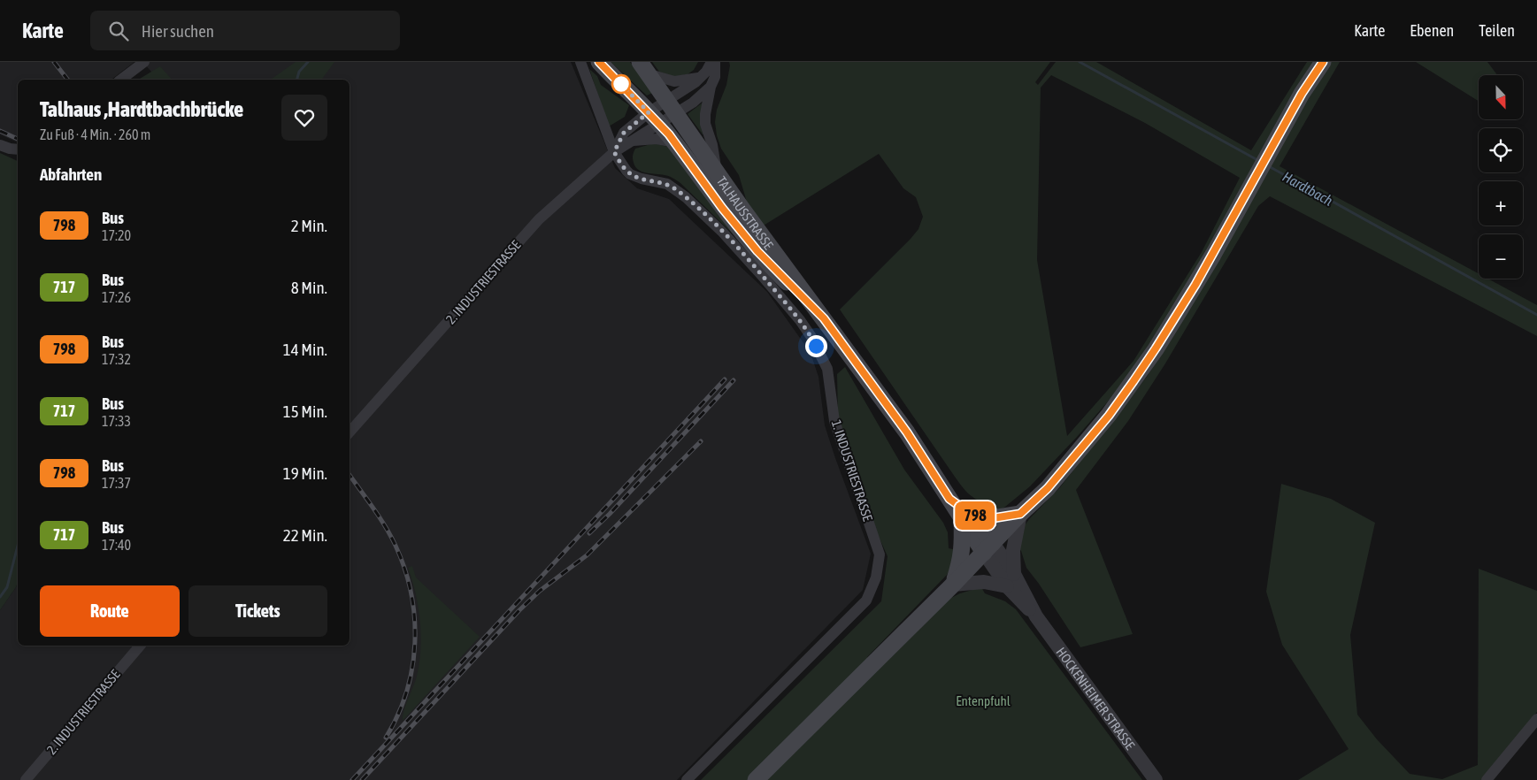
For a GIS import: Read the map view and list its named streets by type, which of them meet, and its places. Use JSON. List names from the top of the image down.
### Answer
{
  "streets": {
    "main road": ["TALHAUSSTRASSE", "HOCKENHEIMER STRASSE"],
    "street": ["2. INDUSTRIESTRASSE", "1. INDUSTRIESTRASSE"]
  },
  "crossings": [
    ["TALHAUSSTRASSE", "2. INDUSTRIESTRASSE"],
    ["TALHAUSSTRASSE", "HOCKENHEIMER STRASSE"],
    ["2. INDUSTRIESTRASSE", "1. INDUSTRIESTRASSE"]
  ],
  "water": ["Hardtbach"],
  "parks": ["Entenpfuhl"],
  "lines": ["bus line 798"],
  "north": "bottom",
  "page": {
    "header": "Karte",
    "search": "Hier suchen",
    "nav": ["Karte", "Ebenen", "Teilen"],
    "on_map": "798",
    "map_buttons": ["+", "−"],
    "heading": [
      ["Talhaus ,Hardtbachbrücke", "Zu Fuß · 4 Min. · 260 m"],
      "Abfahrten"
    ],
    "list": [
      {
        "mark": "798",
        "name": "Bus",
        "note": "17:20",
        "value": "2 Min."
      },
      {
        "mark": "717",
        "name": "Bus",
        "note": "17:26",
        "value": "8 Min."
      },
      {
        "mark": "798",
        "name": "Bus",
        "note": "17:32",
        "value": "14 Min."
      },
      {
        "mark": "717",
        "name": "Bus",
        "note": "17:33",
        "value": "15 Min."
      },
      {
        "mark": "798",
        "name": "Bus",
        "note": "17:37",
        "value": "19 Min."
      },
      {
        "mark": "717",
        "name": "Bus",
        "note": "17:40",
        "value": "22 Min."
      }
    ],
    "buttons": ["Route", "Tickets"]
  }
}
